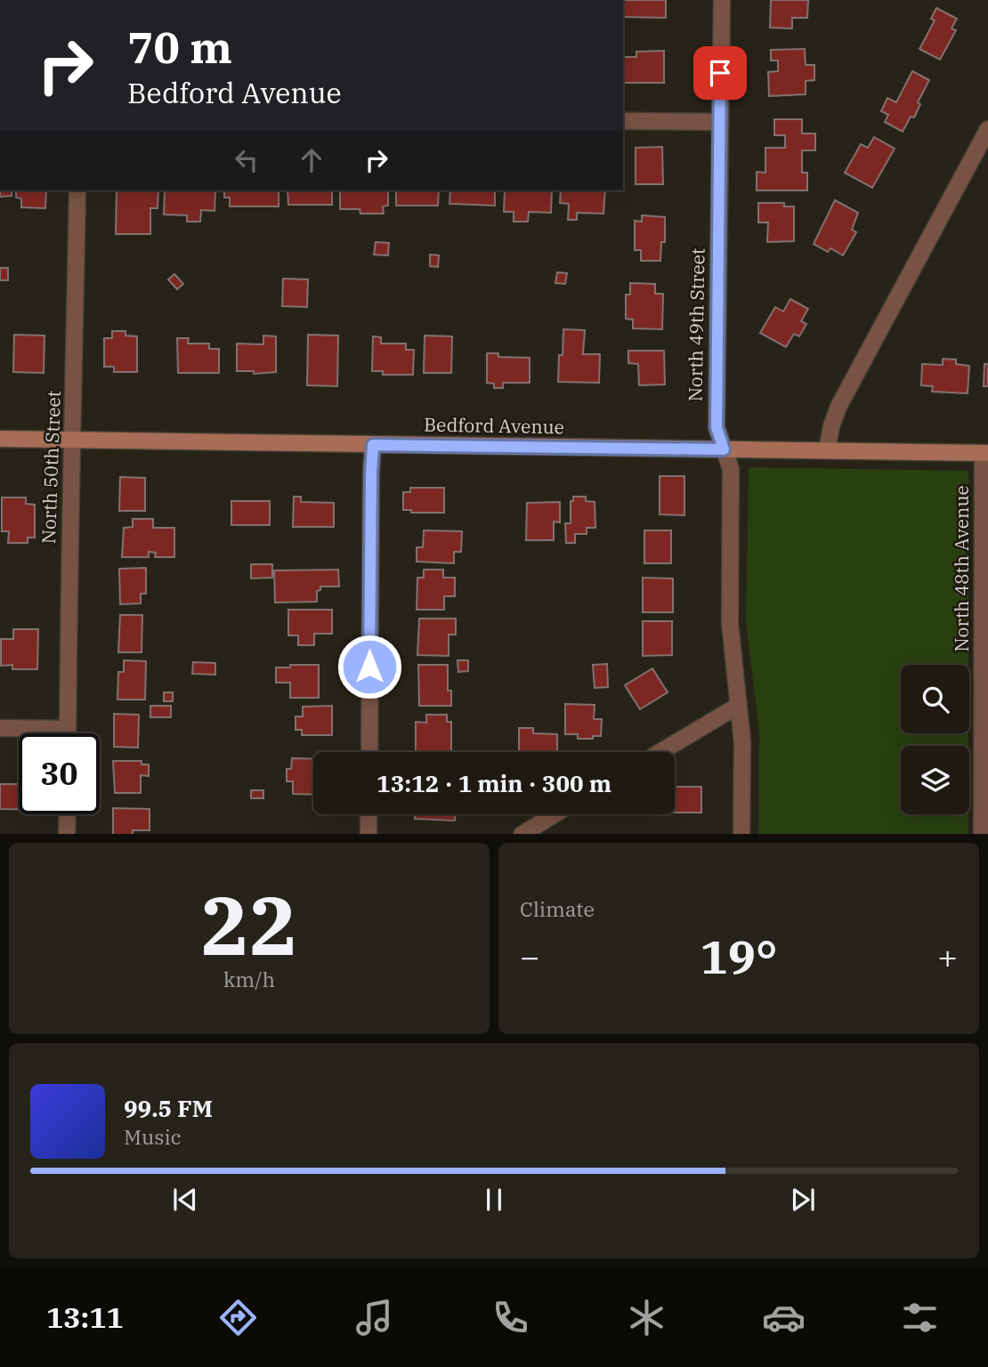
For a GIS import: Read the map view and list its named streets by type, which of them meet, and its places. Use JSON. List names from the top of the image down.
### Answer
{
  "streets": {
    "street": [
      "North 49th Street",
      "Bedford Avenue",
      "North 50th Street",
      "North 48th Avenue"
    ]
  },
  "crossings": [
    ["North 49th Street", "Bedford Avenue"],
    ["Bedford Avenue", "North 50th Street"],
    ["Bedford Avenue", "North 48th Avenue"]
  ],
  "page": {
    "turn": ["70 m", "Bedford Avenue"],
    "limit": "30",
    "trip": "13:12 · 1 min · 300 m",
    "tile": [
      ["22", "km/h"],
      "Climate"
    ],
    "heat": ["−", "19°", "+"],
    "song": ["99.5 FM", "Music"],
    "tabs": "13:11"
  }
}
